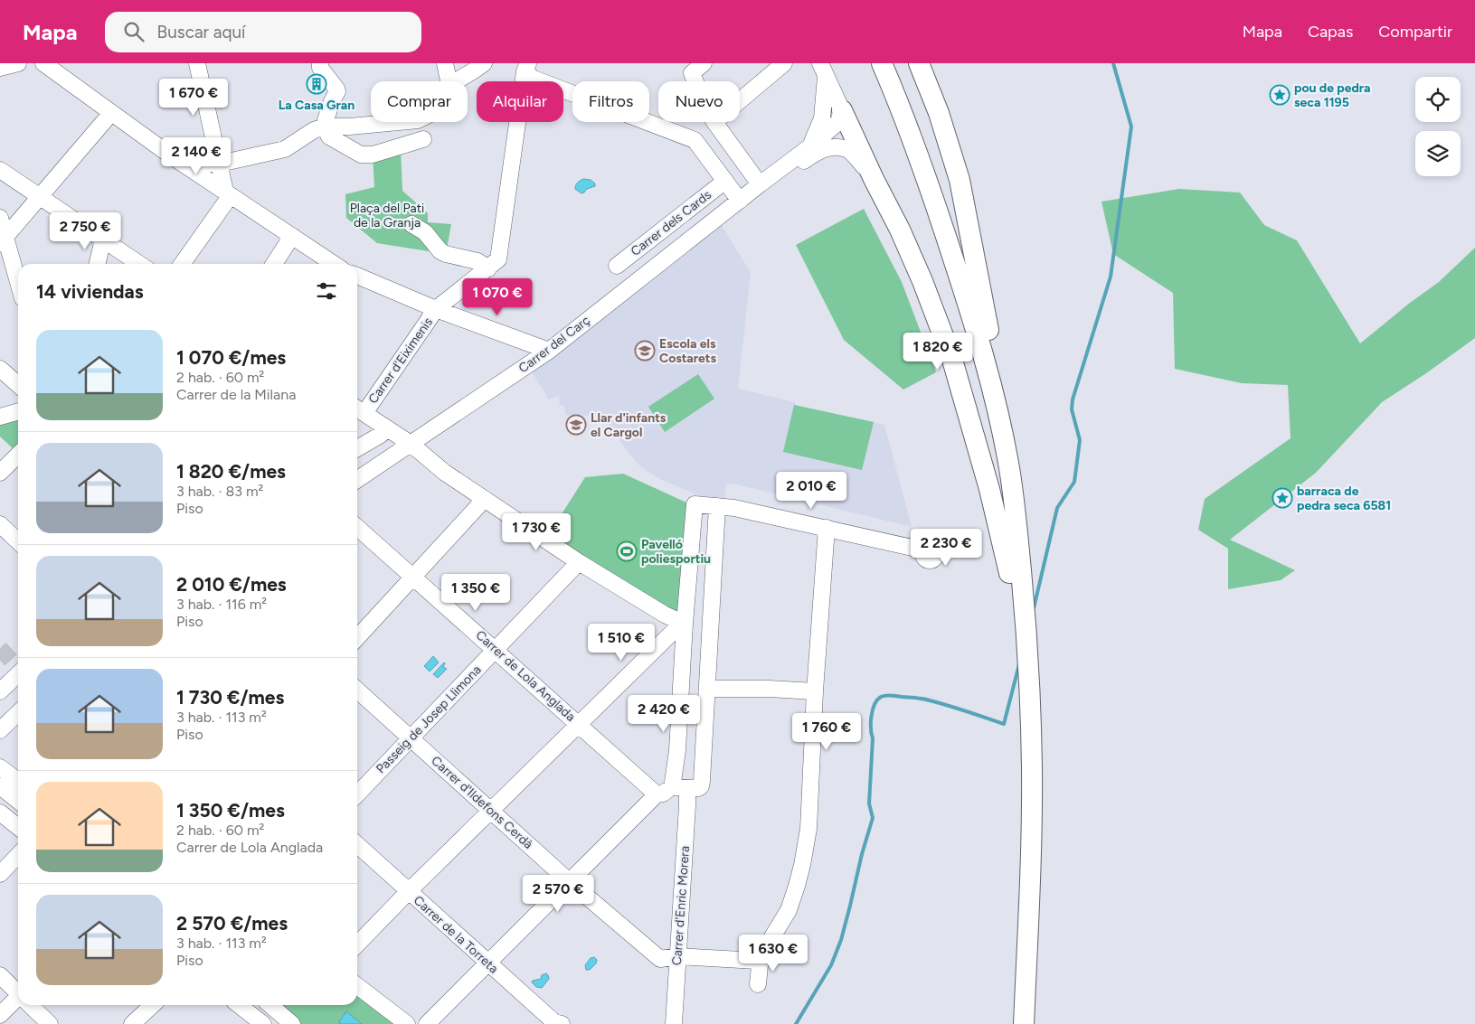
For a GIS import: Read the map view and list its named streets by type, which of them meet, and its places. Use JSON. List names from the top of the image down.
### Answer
{
  "streets": {
    "street": [
      "Carrer dels Cards",
      "Carrer del Carç",
      "Carrer d'Eiximenis",
      "Carrer de Lola Anglada",
      "Passeig de Josep Llimona",
      "Carrer d'Ildefons Cerdà",
      "Carrer d'Enric Morera",
      "Carrer de la Torreta"
    ]
  },
  "crossings": [
    ["Carrer de Lola Anglada", "Passeig de Josep Llimona"],
    ["Passeig de Josep Llimona", "Carrer d'Ildefons Cerdà"],
    ["Carrer d'Ildefons Cerdà", "Carrer d'Enric Morera"]
  ],
  "parks": ["Plaça del Pati de la Granja"],
  "places": {
    "building": ["La Casa Gran"],
    "place": ["pou de pedra seca 1195", "barraca de pedra seca 6581"],
    "school or university": ["Escola els Costarets", "Llar d'infants el Cargol"],
    "sports": ["Pavelló poliesportiu"]
  },
  "page": {
    "header": "Mapa",
    "search": "Buscar aquí",
    "nav": ["Mapa", "Capas", "Compartir"],
    "price": [
      "1 670 €",
      "2 140 €",
      "2 750 €",
      "1 070 €",
      "1 820 €",
      "2 010 €",
      "1 730 €",
      "2 230 €",
      "1 350 €",
      "1 510 €",
      "2 420 €",
      "1 760 €",
      "2 570 €",
      "1 630 €"
    ],
    "chip": [
      "Comprar",
      "Alquilar",
      "Filtros",
      "Nuevo"
    ],
    "heading": "14 viviendas",
    "list": [
      {
        "name": "1 070 €/mes",
        "note": "2 hab. · 60 m² · Carrer de la Milana"
      },
      {
        "name": "1 820 €/mes",
        "note": "3 hab. · 83 m² · Piso"
      },
      {
        "name": "2 010 €/mes",
        "note": "3 hab. · 116 m² · Piso"
      },
      {
        "name": "1 730 €/mes",
        "note": "3 hab. · 113 m² · Piso"
      },
      {
        "name": "1 350 €/mes",
        "note": "2 hab. · 60 m² · Carrer de Lola Anglada"
      },
      {
        "name": "2 570 €/mes",
        "note": "3 hab. · 113 m² · Piso"
      }
    ]
  }
}
